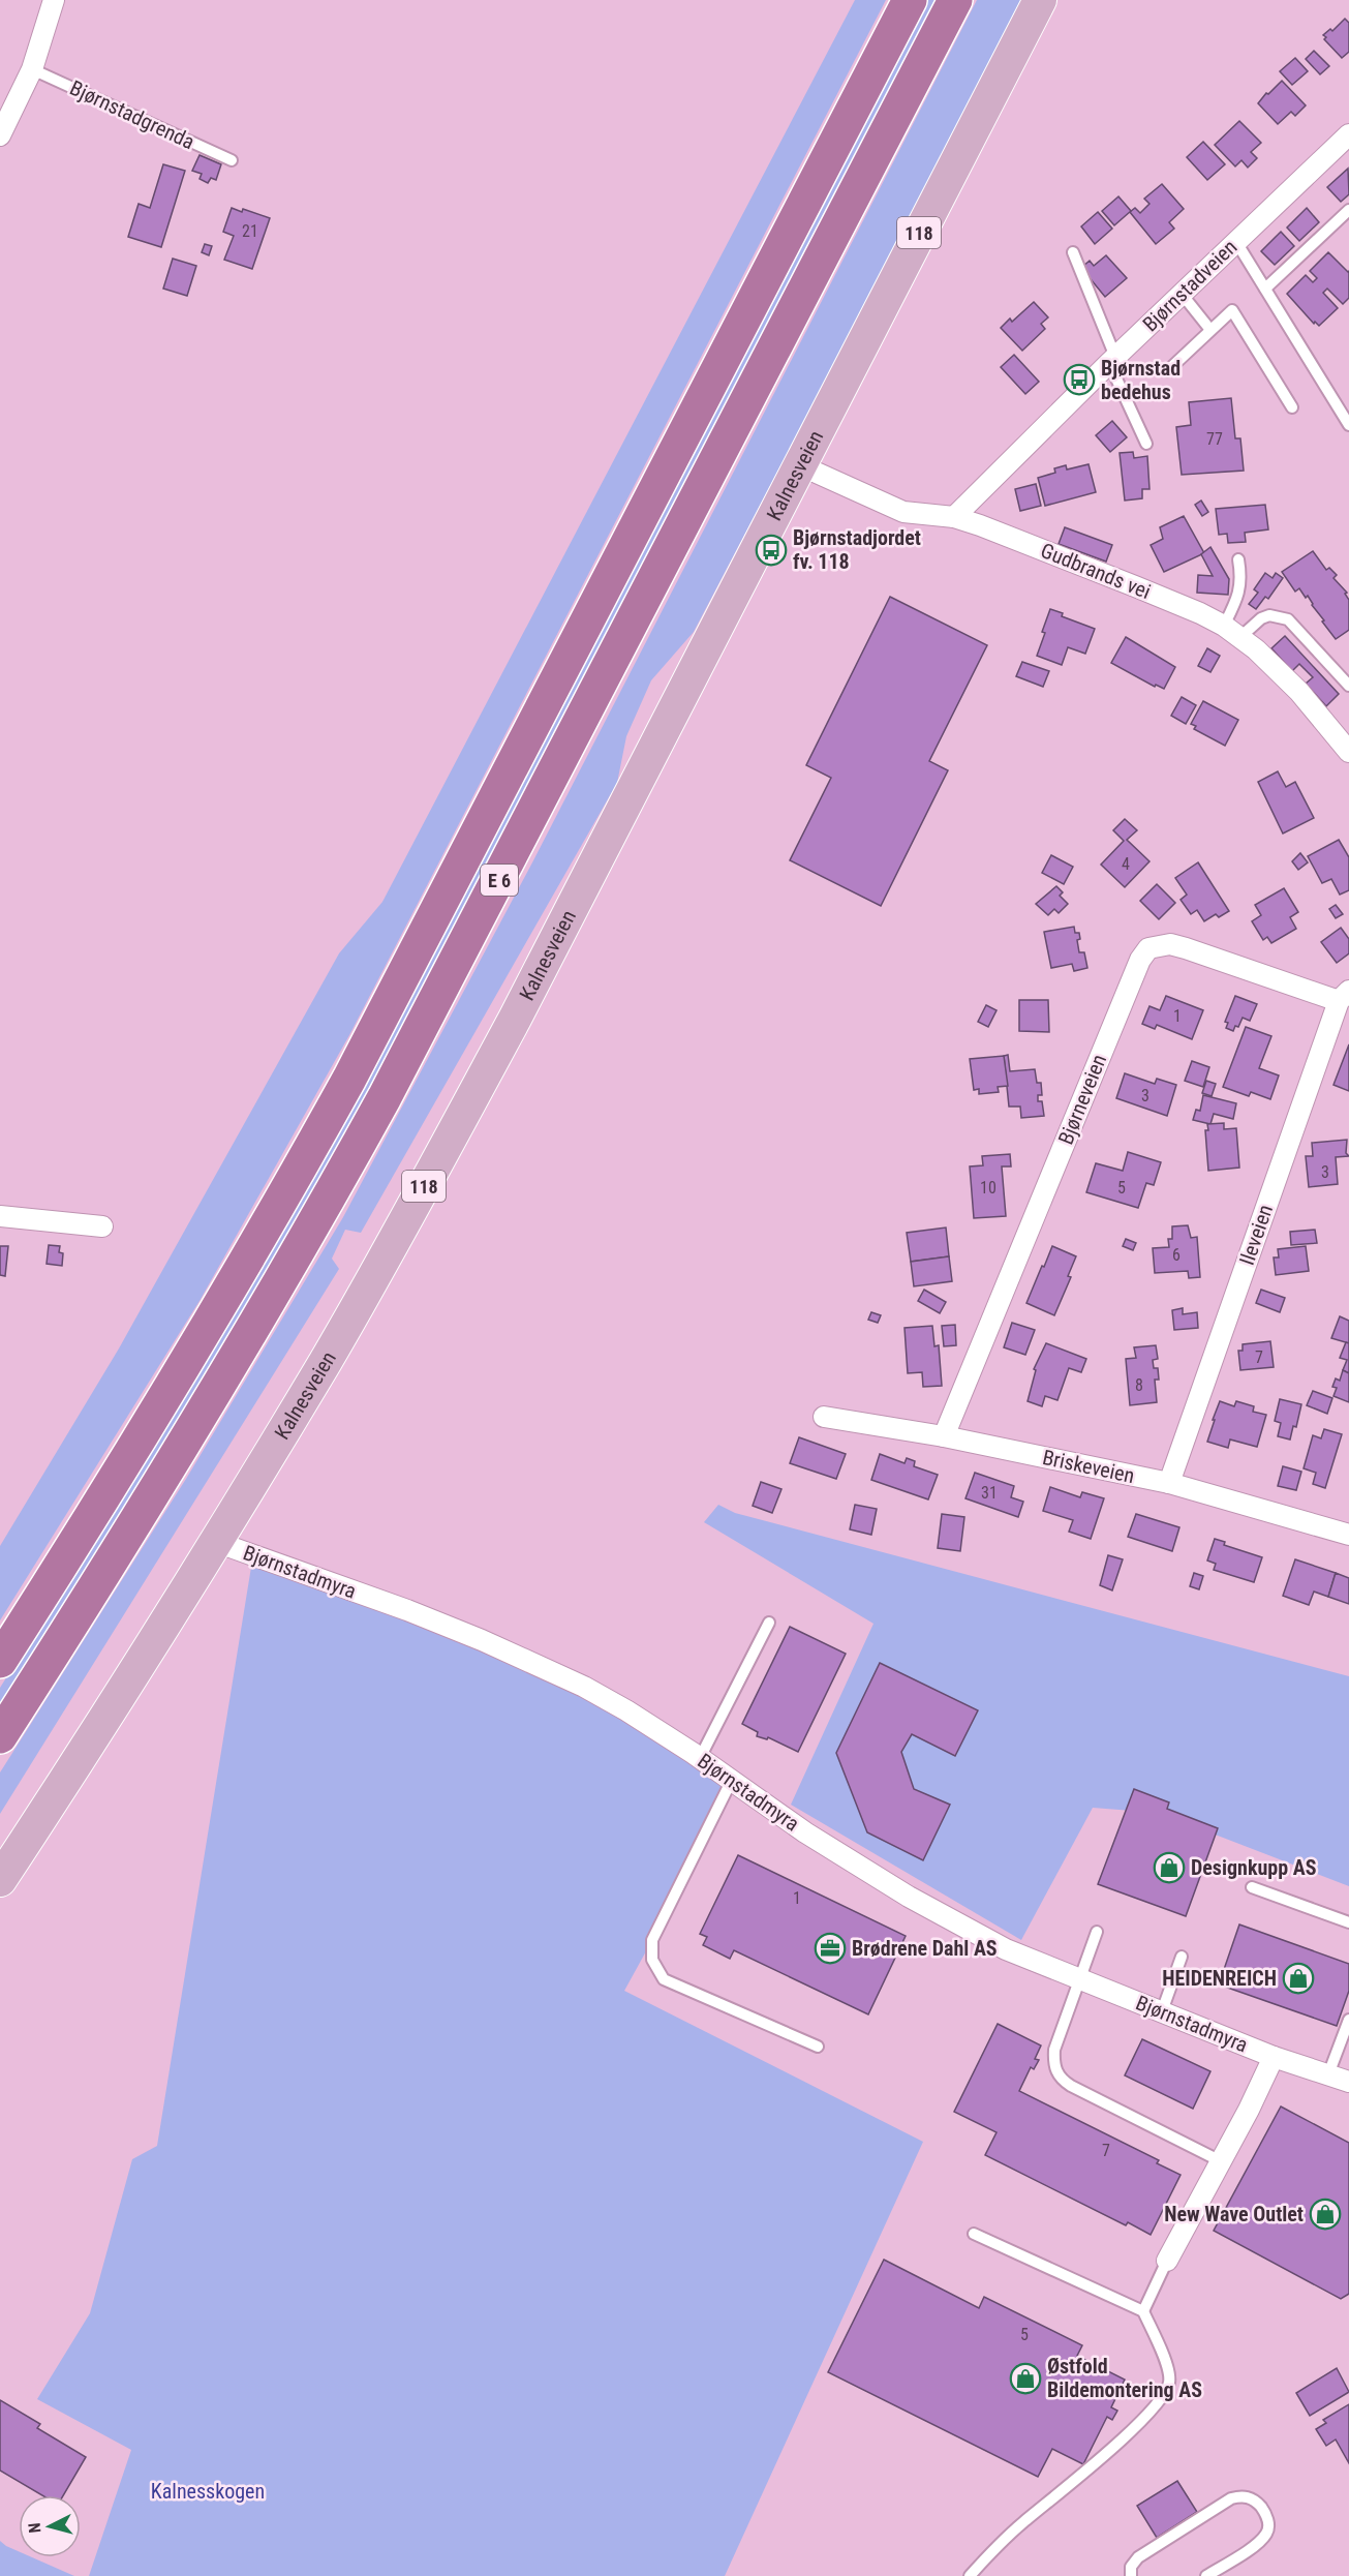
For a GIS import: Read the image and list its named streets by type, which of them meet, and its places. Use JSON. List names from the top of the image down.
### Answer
{
  "streets": {
    "highway": ["E 6"],
    "main road": ["118", "Kalnesveien"],
    "street": [
      "Bjørnstadveien",
      "Gudbrands vei",
      "Bjørneveien",
      "Ileveien",
      "Briskeveien",
      "Bjørnstadmyra"
    ],
    "lane": ["Bjørnstadgrenda"]
  },
  "crossings": [
    ["Bjørnstadveien", "Gudbrands vei"],
    ["Kalnesveien", "Gudbrands vei"],
    ["Kalnesveien", "Bjørnstadmyra"],
    ["Bjørneveien", "Ileveien"],
    ["Bjørneveien", "Briskeveien"],
    ["Ileveien", "Briskeveien"]
  ],
  "parks": ["Kalnesskogen"],
  "places": {
    "bus stop": ["Bjørnstad bedehus", "Bjørnstadjordet fv. 118"],
    "shop": [
      "Designkupp AS",
      "HEIDENREICH",
      "New Wave Outlet",
      "Østfold Bildemontering AS"
    ],
    "office": ["Brødrene Dahl AS"]
  },
  "house_numbers": [
    "21",
    "77",
    "4",
    "1",
    "3",
    "3",
    "10",
    "5",
    "6",
    "7",
    "8",
    "31",
    "1",
    "7",
    "5"
  ],
  "north": "left"
}
